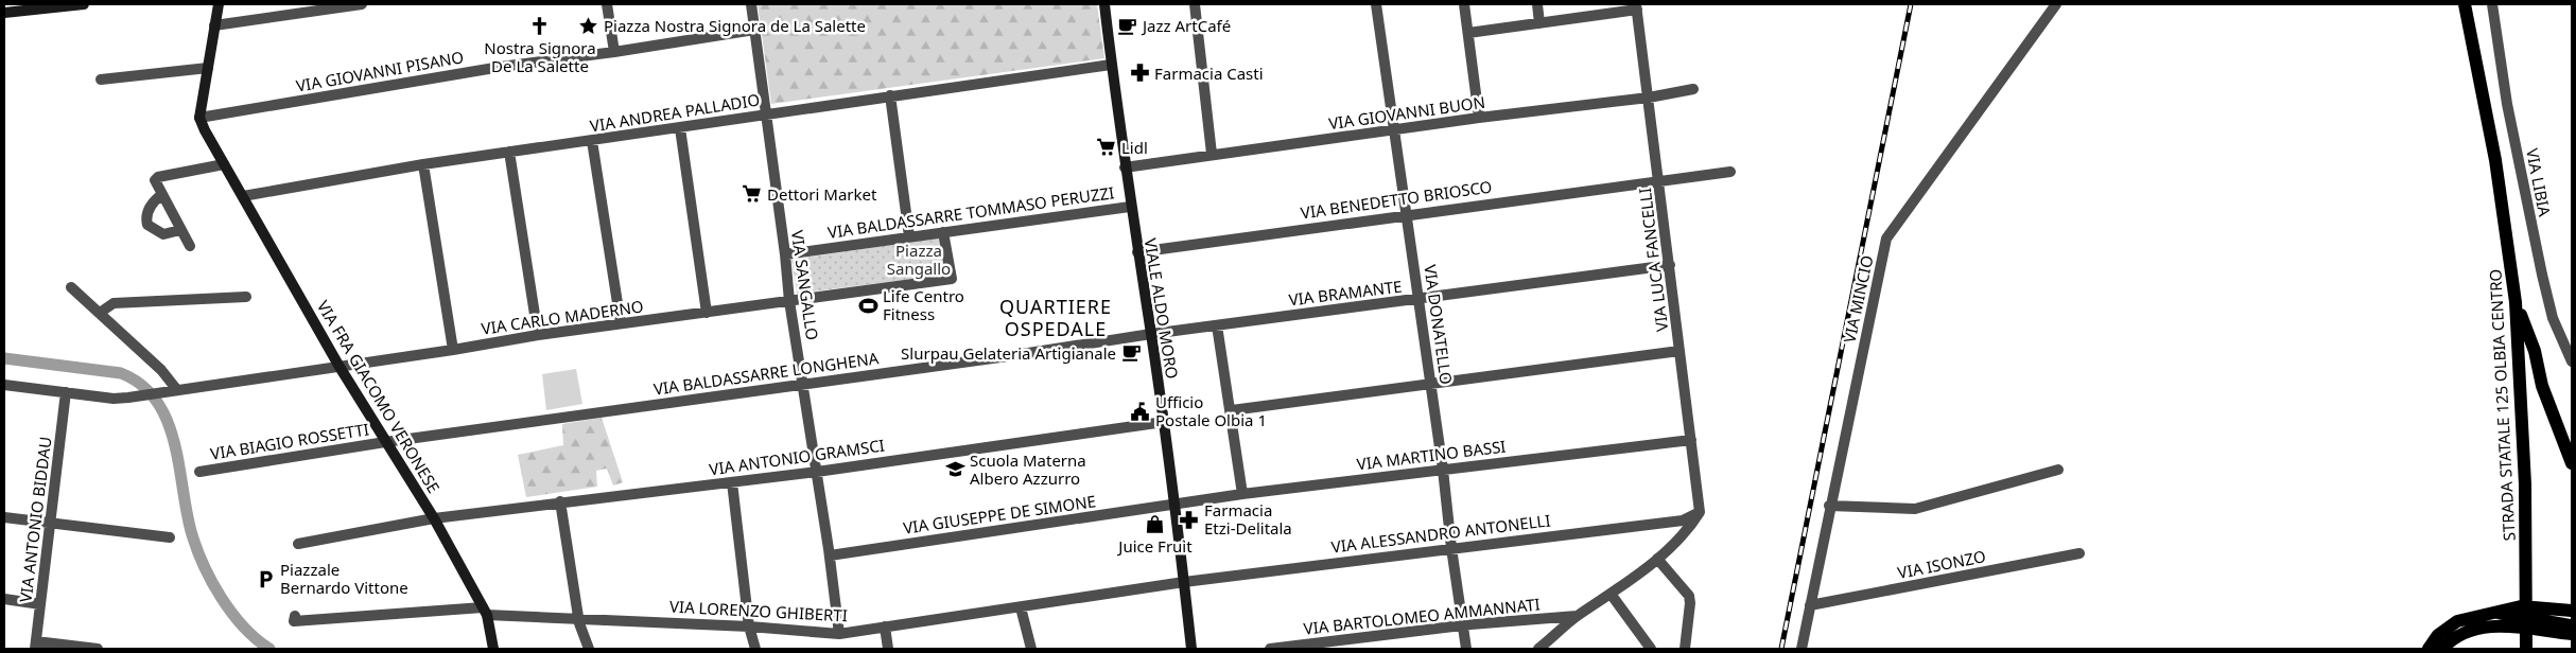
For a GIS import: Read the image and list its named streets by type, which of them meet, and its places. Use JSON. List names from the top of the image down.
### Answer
{
  "streets": {
    "main road": ["STRADA STATALE 125 OLBIA CENTRO"],
    "street": [
      "VIA GIOVANNI PISANO",
      "VIA ANDREA PALLADIO",
      "VIA GIOVANNI BUON",
      "VIA LIBIA",
      "VIA BENEDETTO BRIOSCO",
      "VIA BALDASSARRE TOMMASO PERUZZI",
      "VIA LUCA FANCELLI",
      "VIA SANGALLO",
      "VIA BRAMANTE",
      "VIA MINCIO",
      "VIALE ALDO MORO",
      "VIA CARLO MADERNO",
      "VIA DONATELLO",
      "VIA BALDASSARRE LONGHENA",
      "VIA FRA GIACOMO VERONESE",
      "VIA BIAGIO ROSSETTI",
      "VIA MARTINO BASSI",
      "VIA ANTONIO GRAMSCI",
      "VIA GIUSEPPE DE SIMONE",
      "VIA ANTONIO BIDDAU",
      "VIA ALESSANDRO ANTONELLI",
      "VIA ISONZO",
      "VIA LORENZO GHIBERTI",
      "VIA BARTOLOMEO AMMANNATI"
    ]
  },
  "crossings": [
    ["VIA GIOVANNI PISANO", "VIA SANGALLO"],
    ["VIA GIOVANNI PISANO", "VIA FRA GIACOMO VERONESE"],
    ["VIA ANDREA PALLADIO", "VIA SANGALLO"],
    ["VIA ANDREA PALLADIO", "VIALE ALDO MORO"],
    ["VIA ANDREA PALLADIO", "VIA FRA GIACOMO VERONESE"],
    ["VIA GIOVANNI BUON", "VIA LUCA FANCELLI"],
    ["VIA GIOVANNI BUON", "VIALE ALDO MORO"],
    ["VIA GIOVANNI BUON", "VIA DONATELLO"],
    ["VIA BENEDETTO BRIOSCO", "VIA LUCA FANCELLI"],
    ["VIA BENEDETTO BRIOSCO", "VIALE ALDO MORO"],
    ["VIA BENEDETTO BRIOSCO", "VIA DONATELLO"],
    ["VIA BALDASSARRE TOMMASO PERUZZI", "VIA SANGALLO"],
    ["VIA BALDASSARRE TOMMASO PERUZZI", "VIALE ALDO MORO"],
    ["VIA LUCA FANCELLI", "VIA BRAMANTE"],
    ["VIA LUCA FANCELLI", "VIA MARTINO BASSI"],
    ["VIA LUCA FANCELLI", "VIA ALESSANDRO ANTONELLI"],
    ["VIA SANGALLO", "VIA CARLO MADERNO"],
    ["VIA SANGALLO", "VIA BALDASSARRE LONGHENA"],
    ["VIA SANGALLO", "VIA ANTONIO GRAMSCI"],
    ["VIA SANGALLO", "VIA GIUSEPPE DE SIMONE"],
    ["VIA SANGALLO", "VIA LORENZO GHIBERTI"],
    ["VIA BRAMANTE", "VIALE ALDO MORO"],
    ["VIA BRAMANTE", "VIA DONATELLO"],
    ["VIA BRAMANTE", "VIA BALDASSARRE LONGHENA"],
    ["VIA MINCIO", "VIA ISONZO"],
    ["VIALE ALDO MORO", "VIA BALDASSARRE LONGHENA"],
    ["VIALE ALDO MORO", "VIA MARTINO BASSI"],
    ["VIALE ALDO MORO", "VIA ANTONIO GRAMSCI"],
    ["VIALE ALDO MORO", "VIA GIUSEPPE DE SIMONE"],
    ["VIALE ALDO MORO", "VIA ALESSANDRO ANTONELLI"],
    ["VIALE ALDO MORO", "VIA LORENZO GHIBERTI"],
    ["VIA CARLO MADERNO", "VIA FRA GIACOMO VERONESE"],
    ["VIA CARLO MADERNO", "VIA ANTONIO BIDDAU"],
    ["VIA DONATELLO", "VIA MARTINO BASSI"],
    ["VIA DONATELLO", "VIA ALESSANDRO ANTONELLI"],
    ["VIA DONATELLO", "VIA BARTOLOMEO AMMANNATI"],
    ["VIA BALDASSARRE LONGHENA", "VIA FRA GIACOMO VERONESE"],
    ["VIA BALDASSARRE LONGHENA", "VIA BIAGIO ROSSETTI"],
    ["VIA FRA GIACOMO VERONESE", "VIA BIAGIO ROSSETTI"],
    ["VIA FRA GIACOMO VERONESE", "VIA ANTONIO GRAMSCI"],
    ["VIA FRA GIACOMO VERONESE", "VIA LORENZO GHIBERTI"],
    ["VIA MARTINO BASSI", "VIA GIUSEPPE DE SIMONE"],
    ["VIA ALESSANDRO ANTONELLI", "VIA LORENZO GHIBERTI"]
  ],
  "districts": ["QUARTIERE OSPEDALE"],
  "parks": ["Piazza Sangallo"],
  "places": {
    "church": ["Nostra Signora De La Salette"],
    "place": ["Piazza Nostra Signora de La Salette"],
    "cafe": ["Jazz ArtCafé", "Slurpau Gelateria Artigianale"],
    "pharmacy": ["Farmacia Casti", "Farmacia Etzi-Delitala"],
    "supermarket": ["Lidl", "Dettori Market"],
    "sports": ["Life Centro Fitness"],
    "public building": ["Ufficio Postale Olbia 1"],
    "school or university": ["Scuola Materna Albero Azzurro"],
    "shop": ["Juice Fruit"],
    "parking": ["Piazzale Bernardo Vittone"]
  }
}
